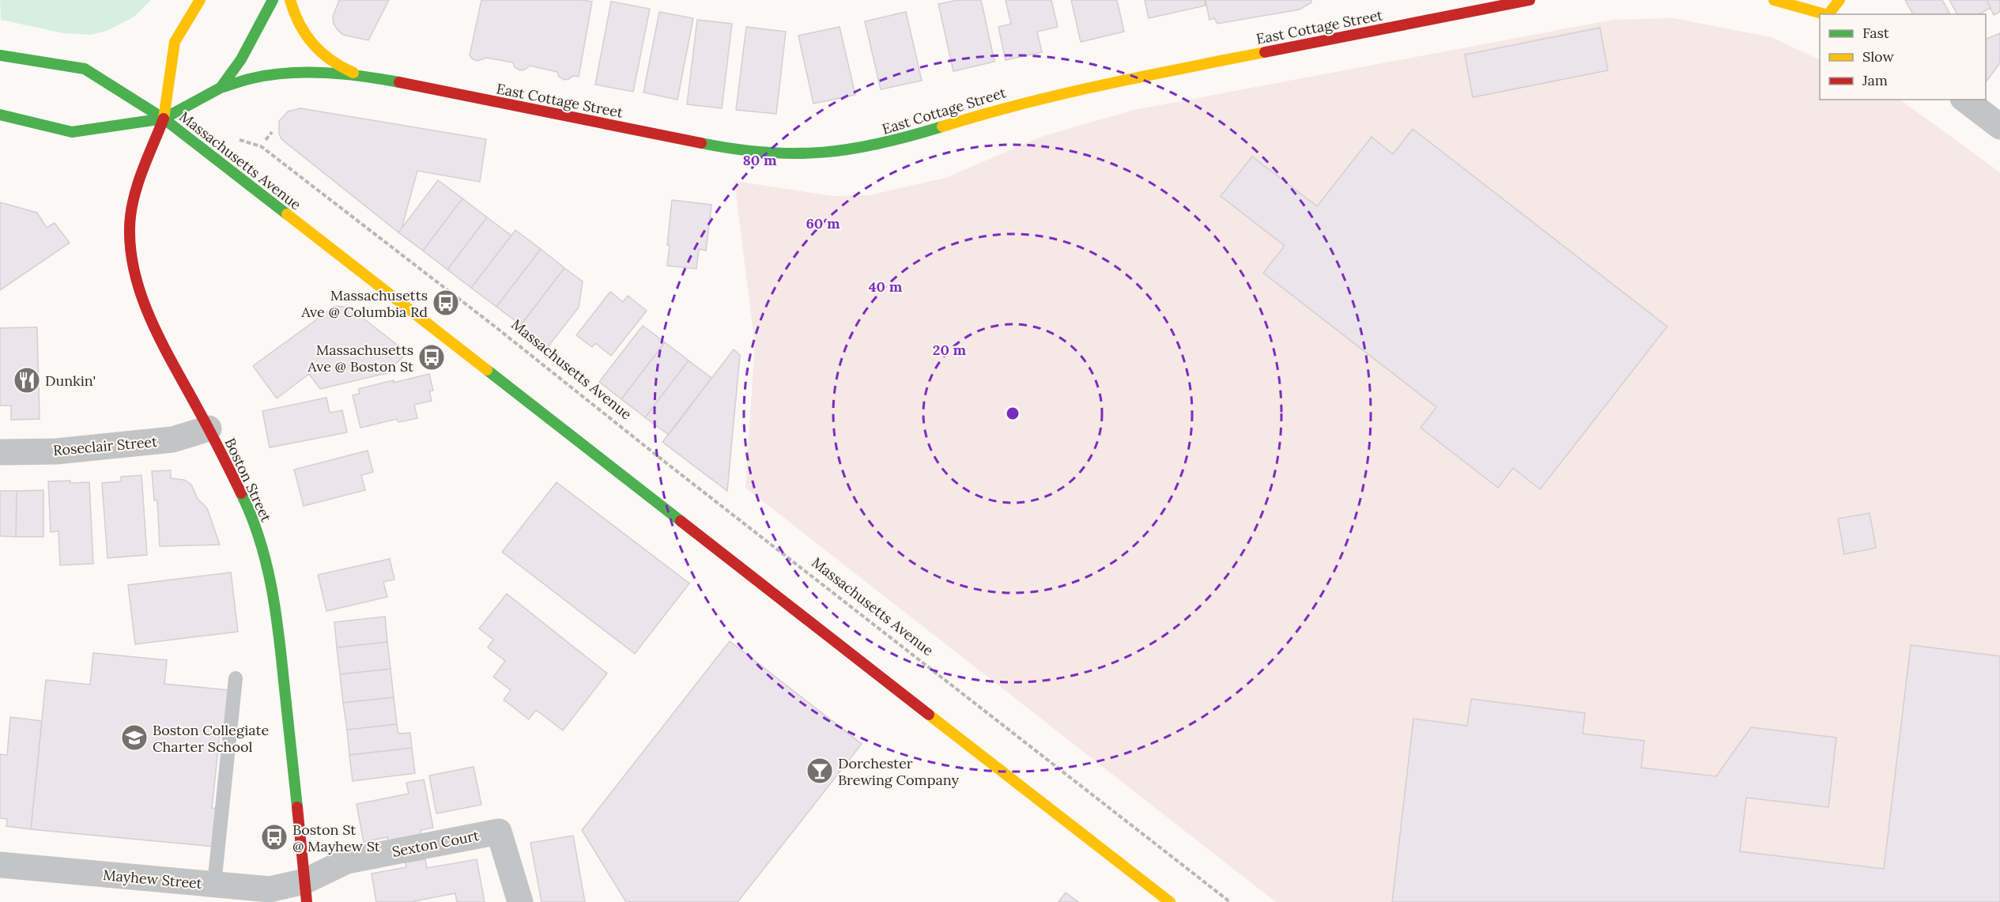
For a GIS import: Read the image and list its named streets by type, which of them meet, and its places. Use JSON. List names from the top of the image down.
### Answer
{
  "streets": {
    "main road": ["East Cottage Street", "Massachusetts Avenue", "Boston Street"],
    "street": ["Roseclair Street", "Sexton Court", "Mayhew Street"]
  },
  "crossings": [
    ["Massachusetts Avenue", "Boston Street"],
    ["Roseclair Street", "Boston Street"],
    ["Boston Street", "Sexton Court"],
    ["Boston Street", "Mayhew Street"],
    ["Sexton Court", "Mayhew Street"]
  ],
  "places": {
    "bus stop": ["Massachusetts Ave @ Columbia Rd", "Massachusetts Ave @ Boston St", "Boston St @ Mayhew St"],
    "restaurant": ["Dunkin'"],
    "school or university": ["Boston Collegiate Charter School"],
    "bar": ["Dorchester Brewing Company"]
  },
  "legend": ["Fast", "Slow", "Jam"],
  "rings": [
    "80 m",
    "60 m",
    "40 m",
    "20 m"
  ]
}
